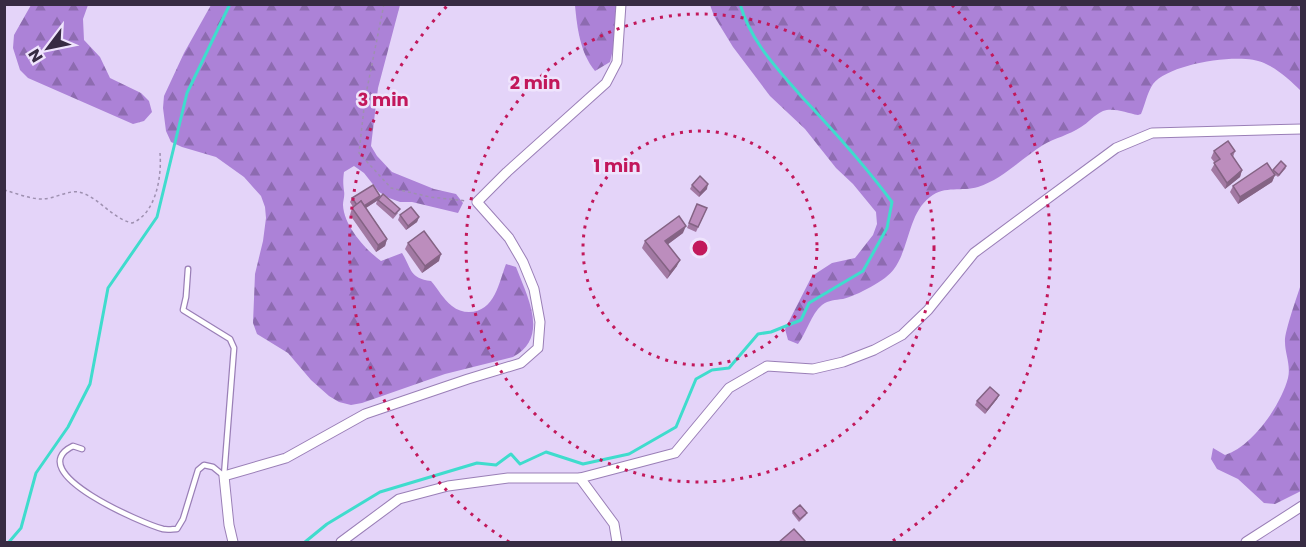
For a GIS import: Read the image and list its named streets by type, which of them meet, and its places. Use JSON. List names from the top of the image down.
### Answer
{
  "north": "bottom left",
  "rings": ["2 min", "3 min", "1 min"]
}
